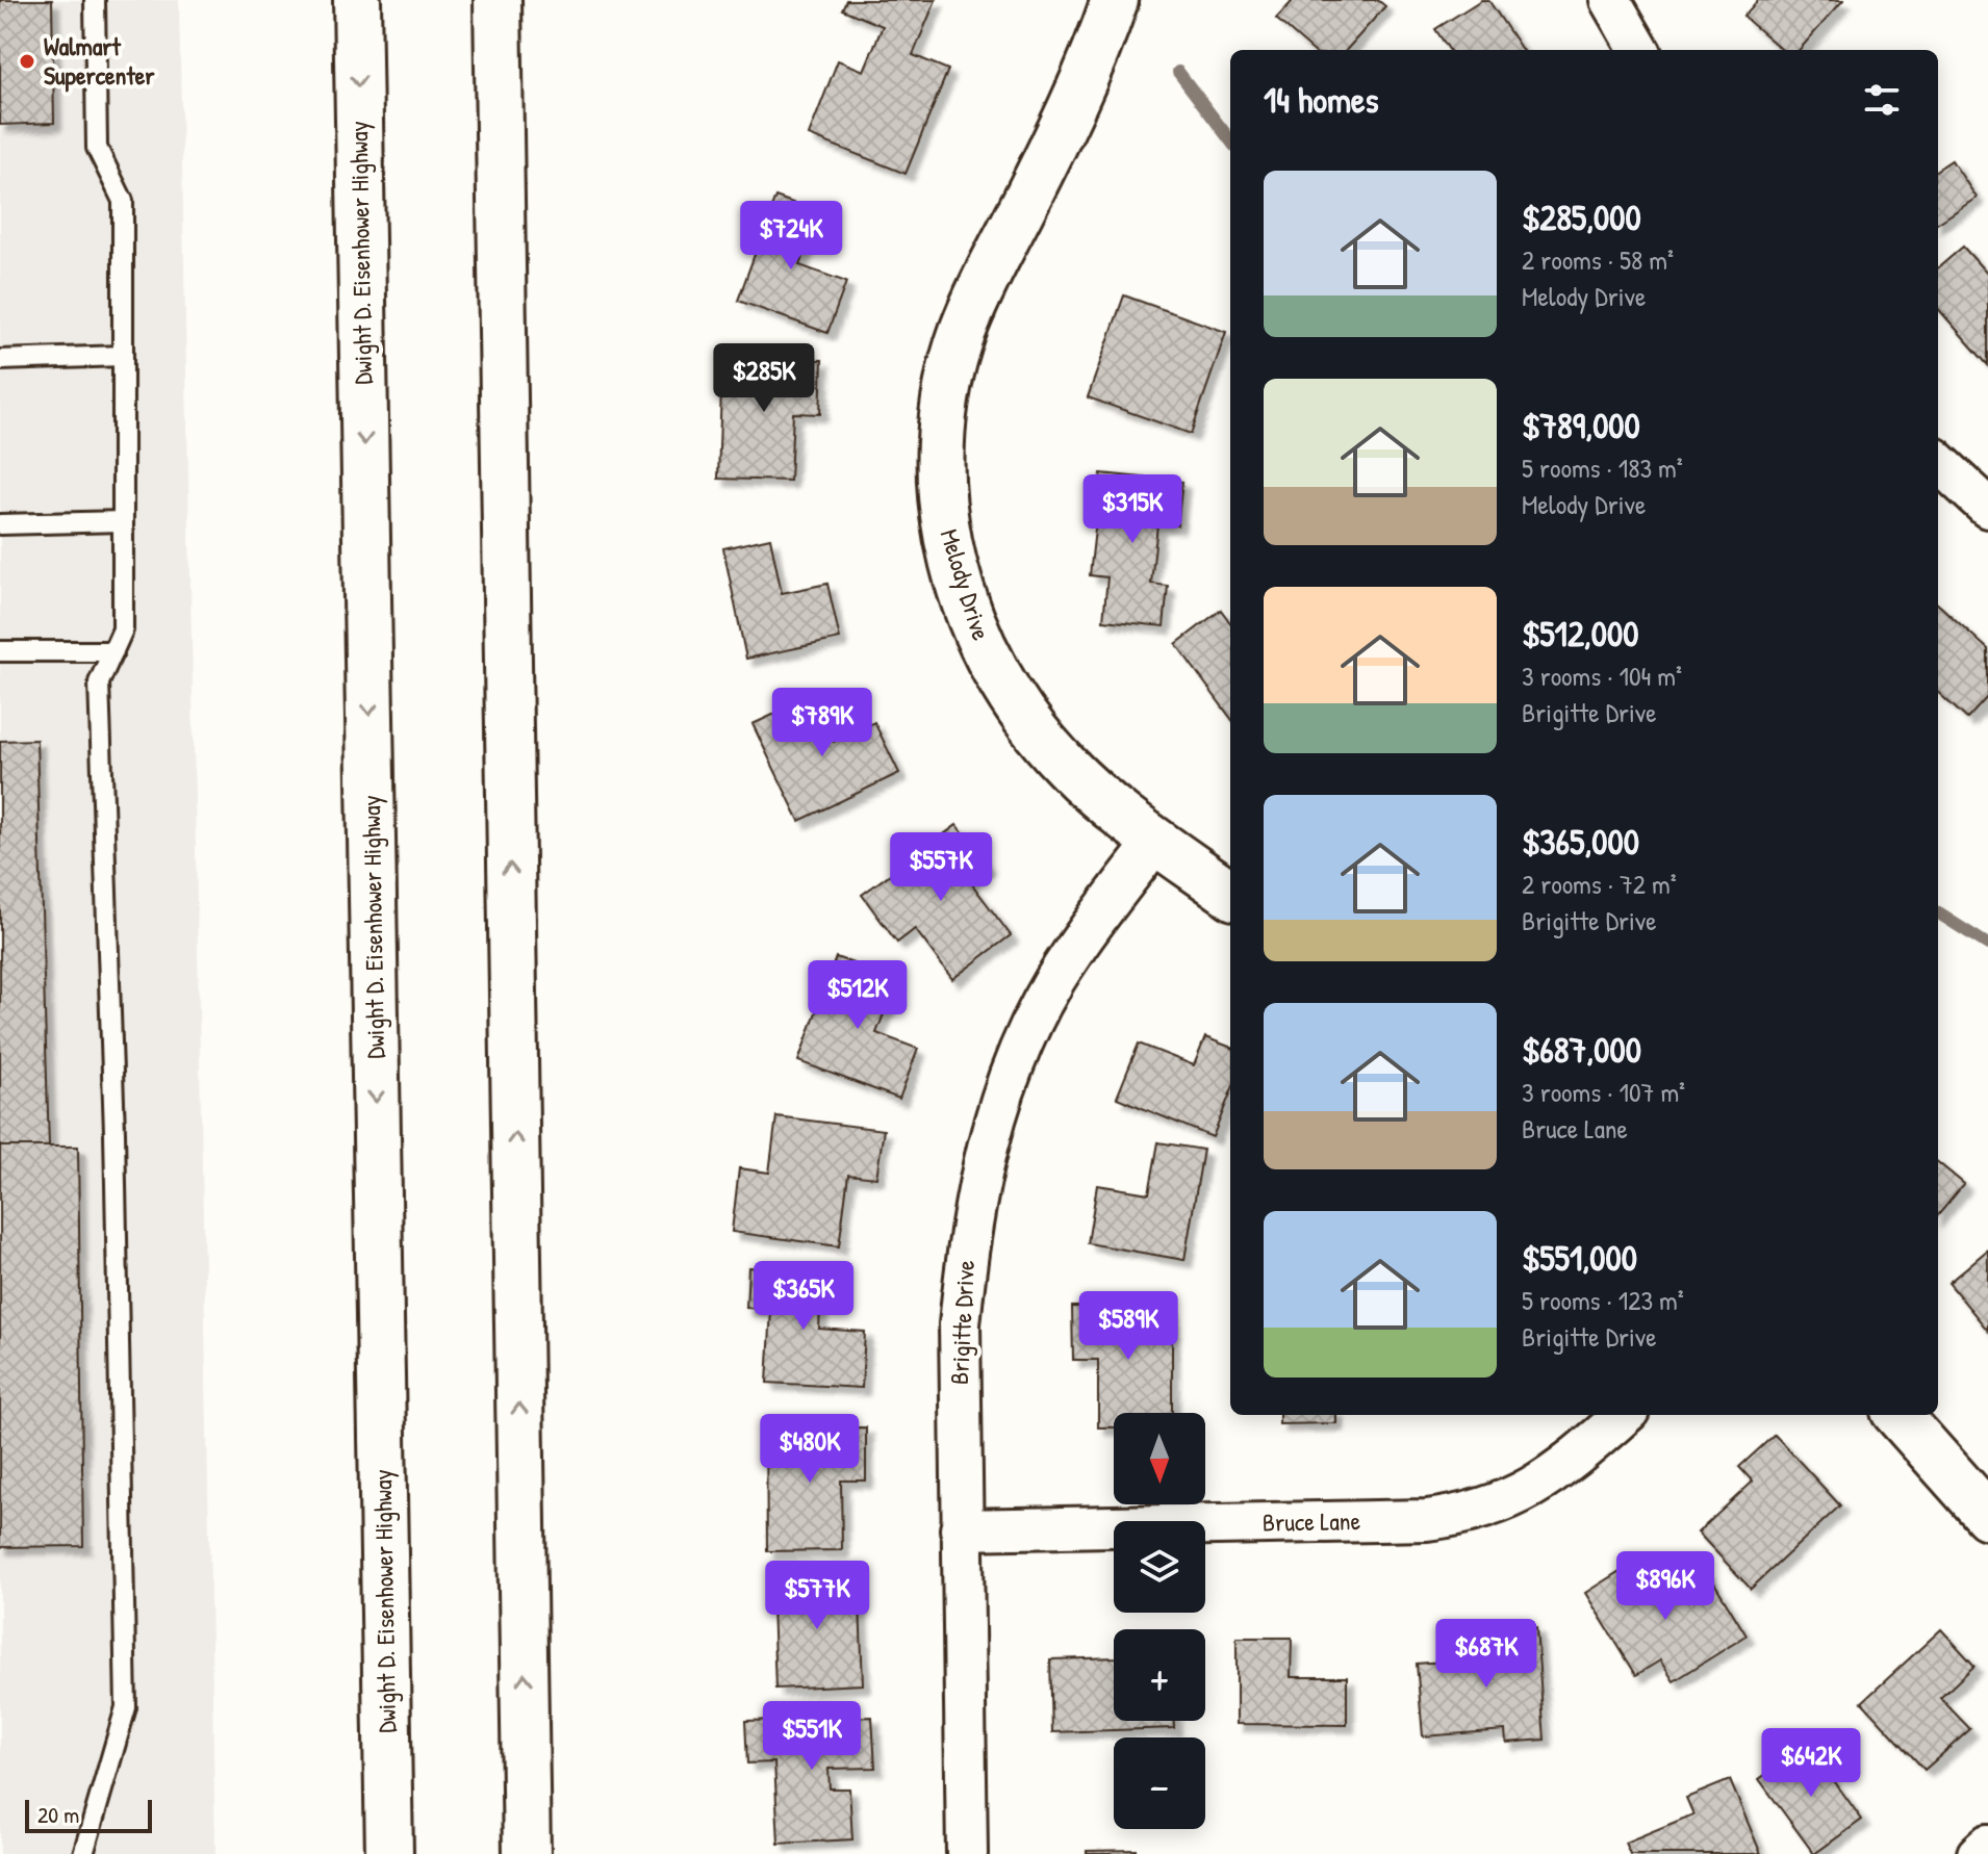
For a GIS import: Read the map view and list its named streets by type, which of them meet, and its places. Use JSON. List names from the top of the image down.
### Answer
{
  "streets": {
    "main road": ["Dwight D. Eisenhower Highway", "Melody Drive"],
    "street": ["Brigitte Drive", "Bruce Lane"]
  },
  "crossings": [
    ["Melody Drive", "Brigitte Drive"],
    ["Brigitte Drive", "Bruce Lane"]
  ],
  "places": ["Walmart Supercenter"],
  "scale_bar": "20 m",
  "north": "bottom",
  "page": {
    "heading": "14 homes",
    "list": [
      {
        "name": "$285,000",
        "note": "2 rooms · 58 m² · Melody Drive"
      },
      {
        "name": "$789,000",
        "note": "5 rooms · 183 m² · Melody Drive"
      },
      {
        "name": "$512,000",
        "note": "3 rooms · 104 m² · Brigitte Drive"
      },
      {
        "name": "$365,000",
        "note": "2 rooms · 72 m² · Brigitte Drive"
      },
      {
        "name": "$687,000",
        "note": "3 rooms · 107 m² · Bruce Lane"
      },
      {
        "name": "$551,000",
        "note": "5 rooms · 123 m² · Brigitte Drive"
      }
    ],
    "price": [
      "$724K",
      "$285K",
      "$315K",
      "$789K",
      "$557K",
      "$512K",
      "$365K",
      "$589K",
      "$480K",
      "$896K",
      "$577K",
      "$687K",
      "$551K",
      "$642K"
    ],
    "map_buttons": ["+", "−"],
    "scale": "20 m"
  }
}
